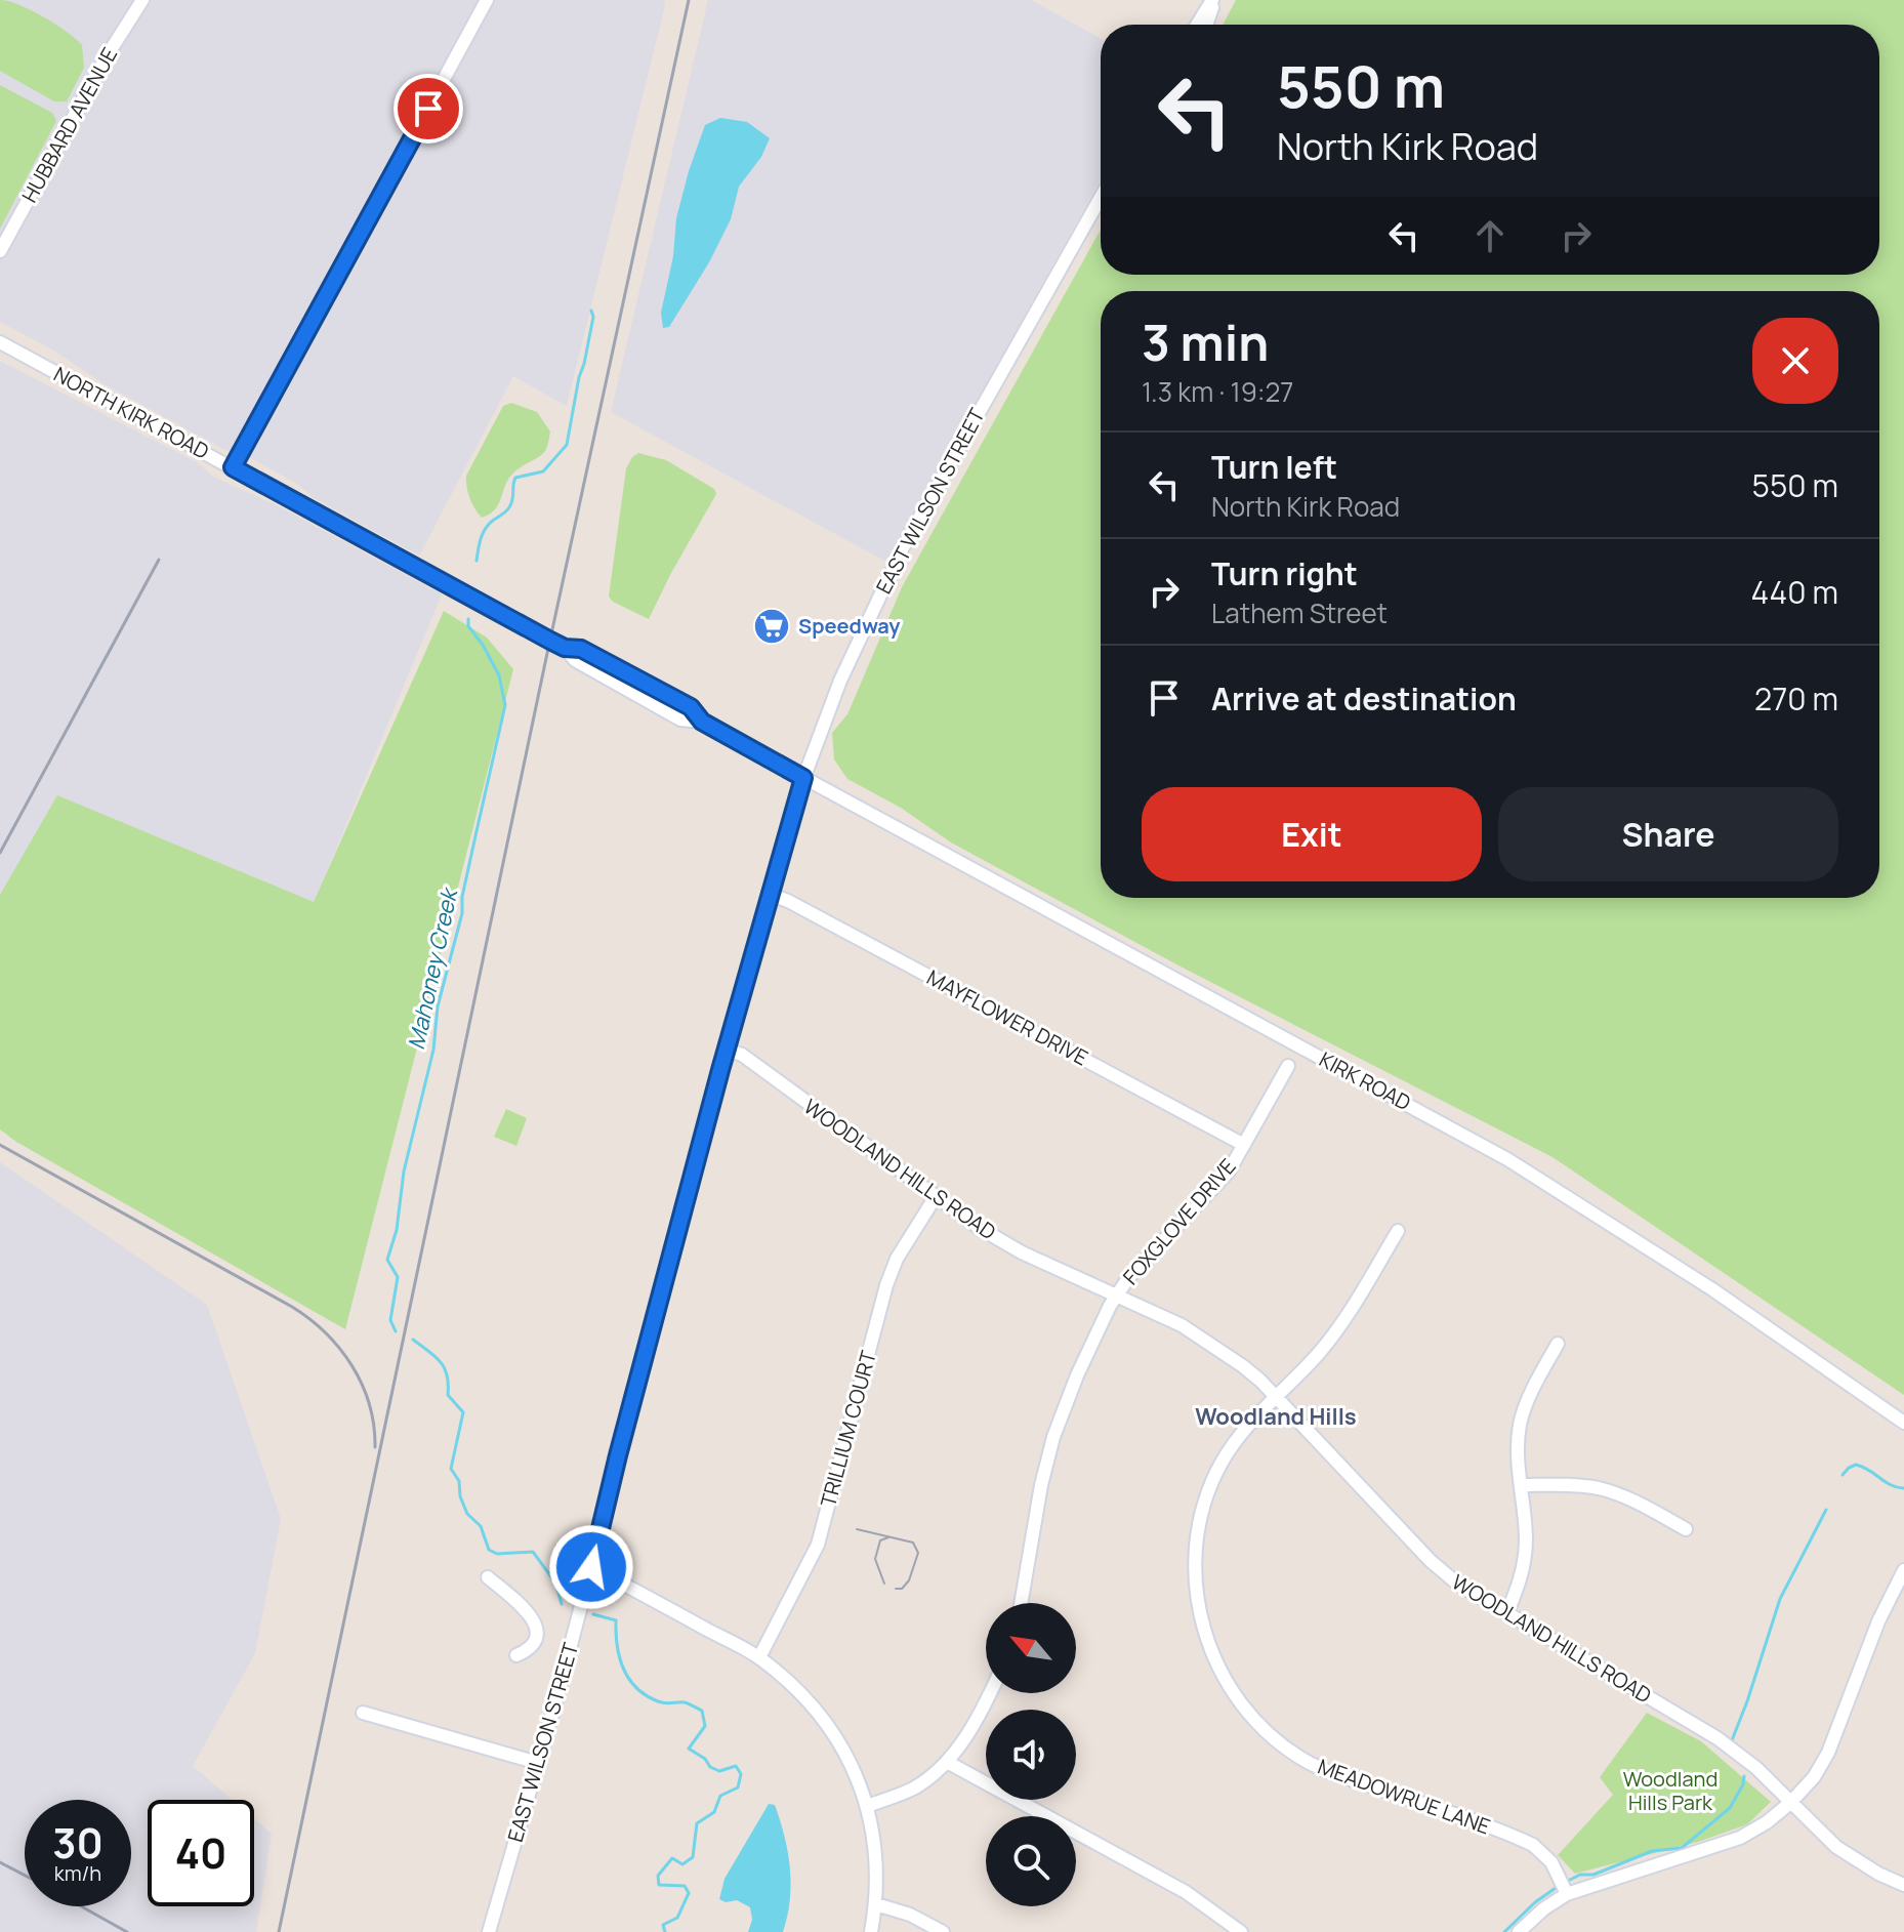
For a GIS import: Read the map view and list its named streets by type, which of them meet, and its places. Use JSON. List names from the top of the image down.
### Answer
{
  "streets": {
    "street": [
      "HUBBARD AVENUE",
      "NORTH KIRK ROAD",
      "EAST WILSON STREET",
      "MAYFLOWER DRIVE",
      "KIRK ROAD",
      "WOODLAND HILLS ROAD",
      "FOXGLOVE DRIVE",
      "TRILLIUM COURT",
      "MEADOWRUE LANE"
    ]
  },
  "crossings": [
    ["NORTH KIRK ROAD", "EAST WILSON STREET"],
    ["NORTH KIRK ROAD", "KIRK ROAD"],
    ["EAST WILSON STREET", "MAYFLOWER DRIVE"],
    ["EAST WILSON STREET", "KIRK ROAD"],
    ["EAST WILSON STREET", "WOODLAND HILLS ROAD"],
    ["MAYFLOWER DRIVE", "FOXGLOVE DRIVE"],
    ["WOODLAND HILLS ROAD", "FOXGLOVE DRIVE"],
    ["WOODLAND HILLS ROAD", "TRILLIUM COURT"],
    ["WOODLAND HILLS ROAD", "MEADOWRUE LANE"]
  ],
  "districts": ["Woodland Hills"],
  "water": ["Mahoney Creek"],
  "parks": ["Woodland Hills Park"],
  "places": {
    "supermarket": ["Speedway"]
  },
  "north": "top left",
  "page": {
    "turn": ["550 m", "North Kirk Road"],
    "heading": ["3 min", "1.3 km · 19:27"],
    "list": [
      {
        "name": "Turn left",
        "note": "North Kirk Road",
        "value": "550 m"
      },
      {
        "name": "Turn right",
        "note": "Lathem Street",
        "value": "440 m"
      },
      {
        "name": "Arrive at destination",
        "value": "270 m"
      }
    ],
    "buttons": ["Exit", "Share"],
    "speed": "30 km/h",
    "limit": "40"
  }
}
